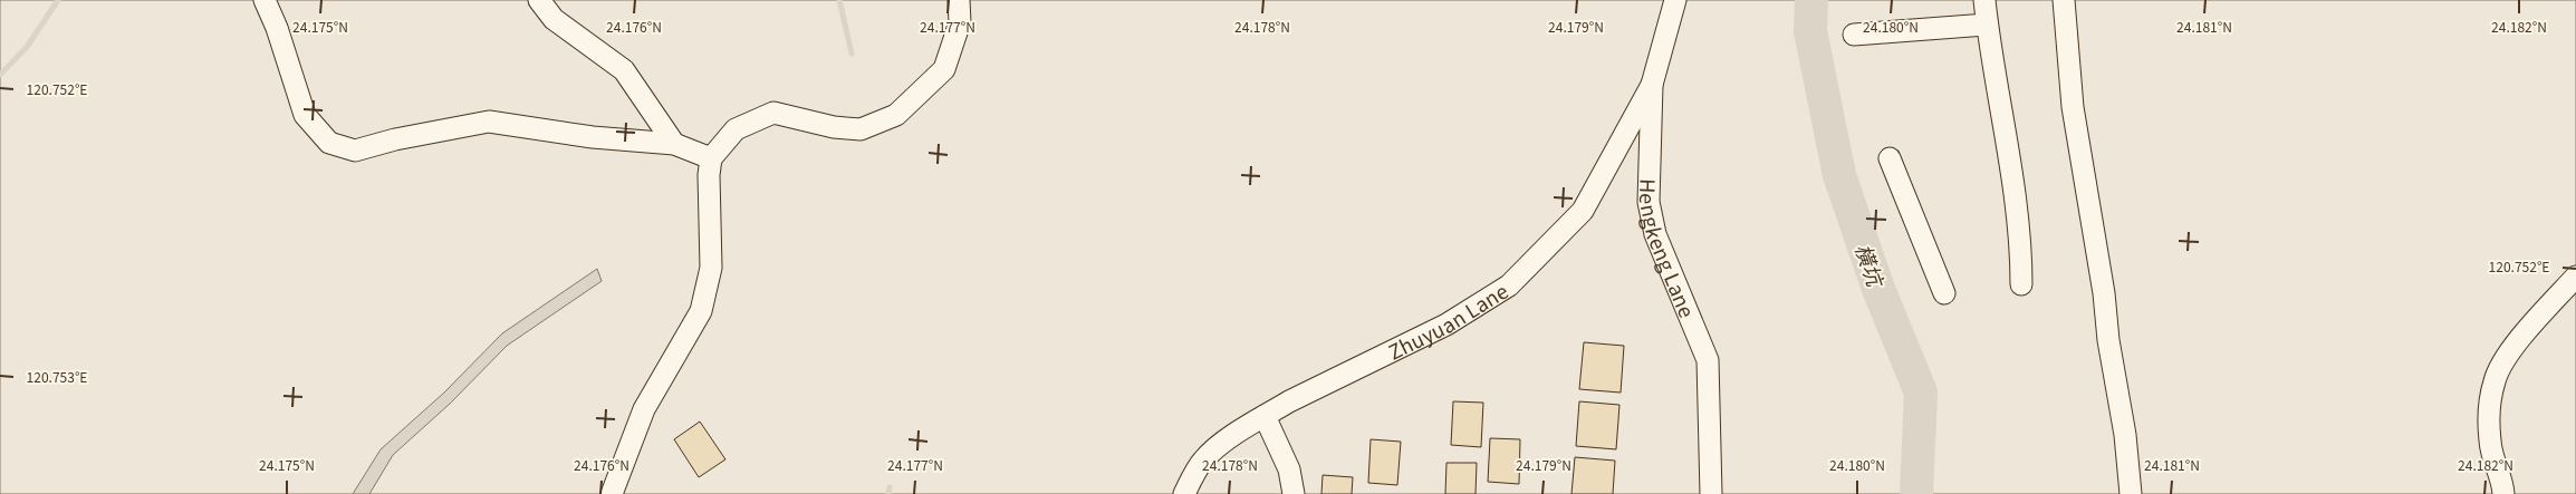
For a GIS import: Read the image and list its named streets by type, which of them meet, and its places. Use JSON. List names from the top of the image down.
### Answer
{
  "streets": {
    "street": ["Hengkeng Lane", "Zhuyuan Lane"]
  },
  "crossings": [
    ["Hengkeng Lane", "Zhuyuan Lane"]
  ],
  "water": ["橫坑"],
  "coordinates": [
    "24.175°N",
    "24.176°N",
    "24.177°N",
    "24.178°N",
    "24.179°N",
    "24.180°N",
    "24.181°N",
    "24.182°N",
    "120.752°E",
    "120.753°E"
  ]
}
